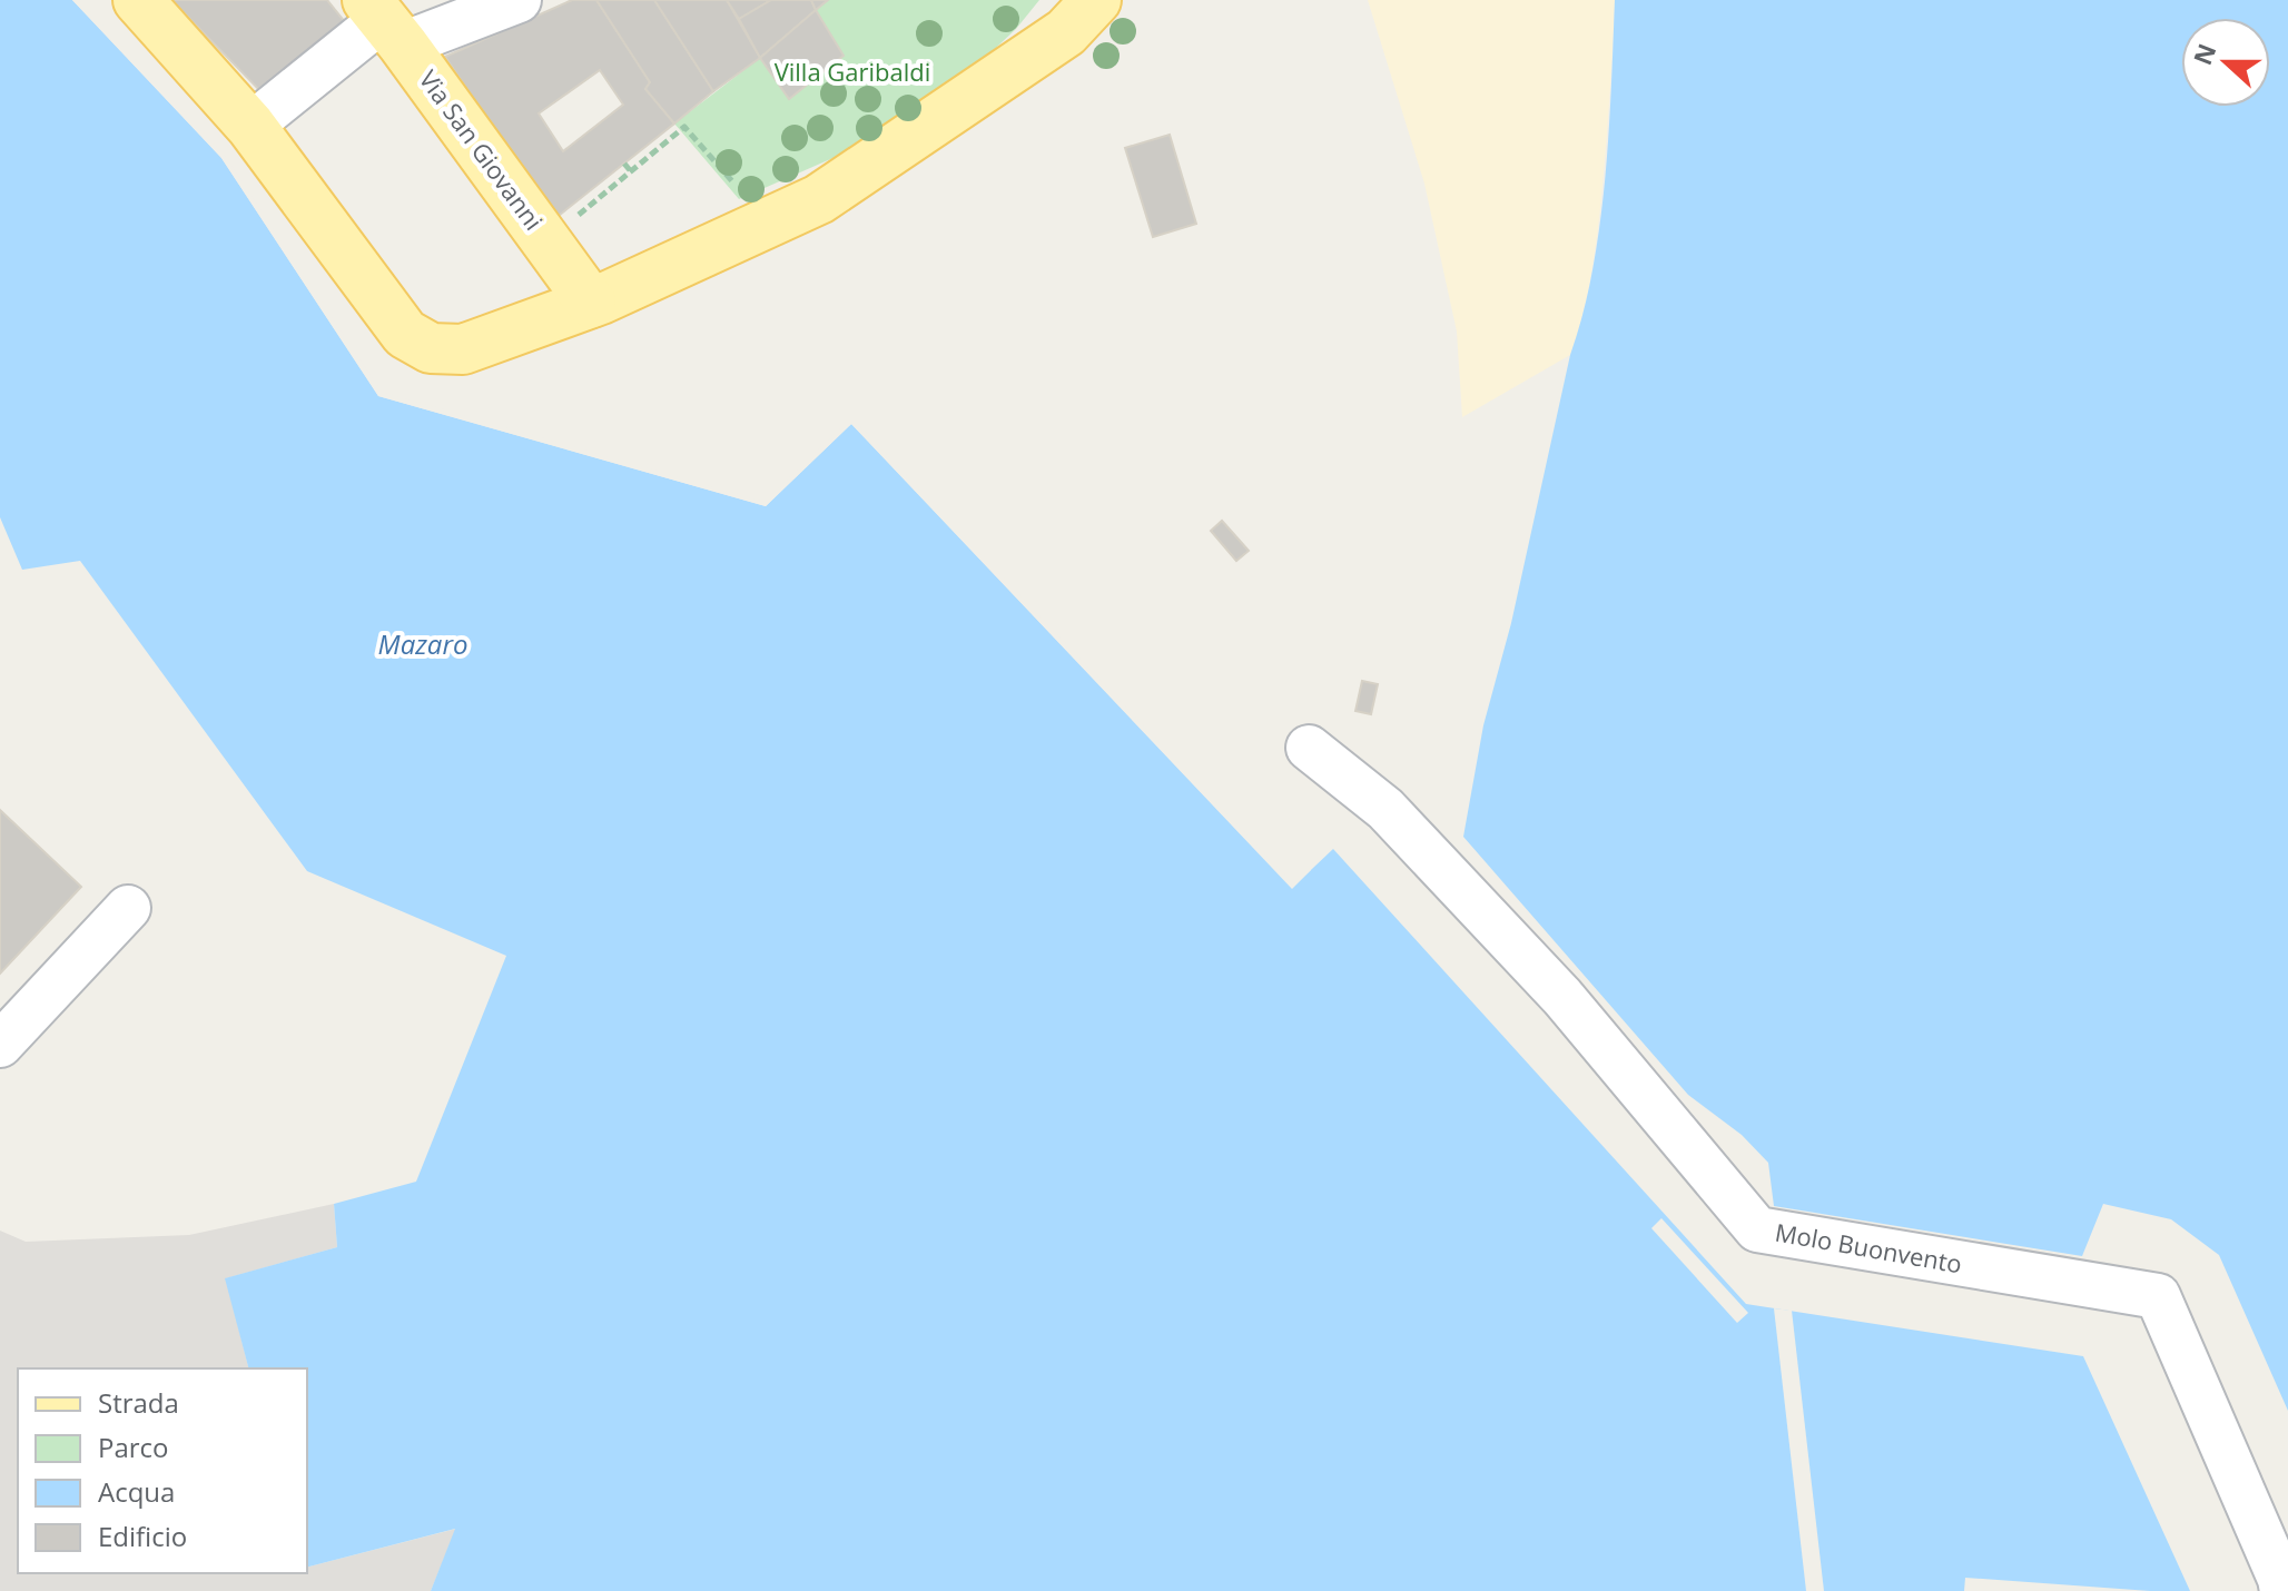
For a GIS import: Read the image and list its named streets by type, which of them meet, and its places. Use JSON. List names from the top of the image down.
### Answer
{
  "streets": {
    "main road": ["Via San Giovanni"],
    "street": ["Molo Buonvento"]
  },
  "water": ["Mazaro"],
  "parks": ["Villa Garibaldi"],
  "legend": [
    "Strada",
    "Parco",
    "Acqua",
    "Edificio"
  ],
  "north": "left"
}
